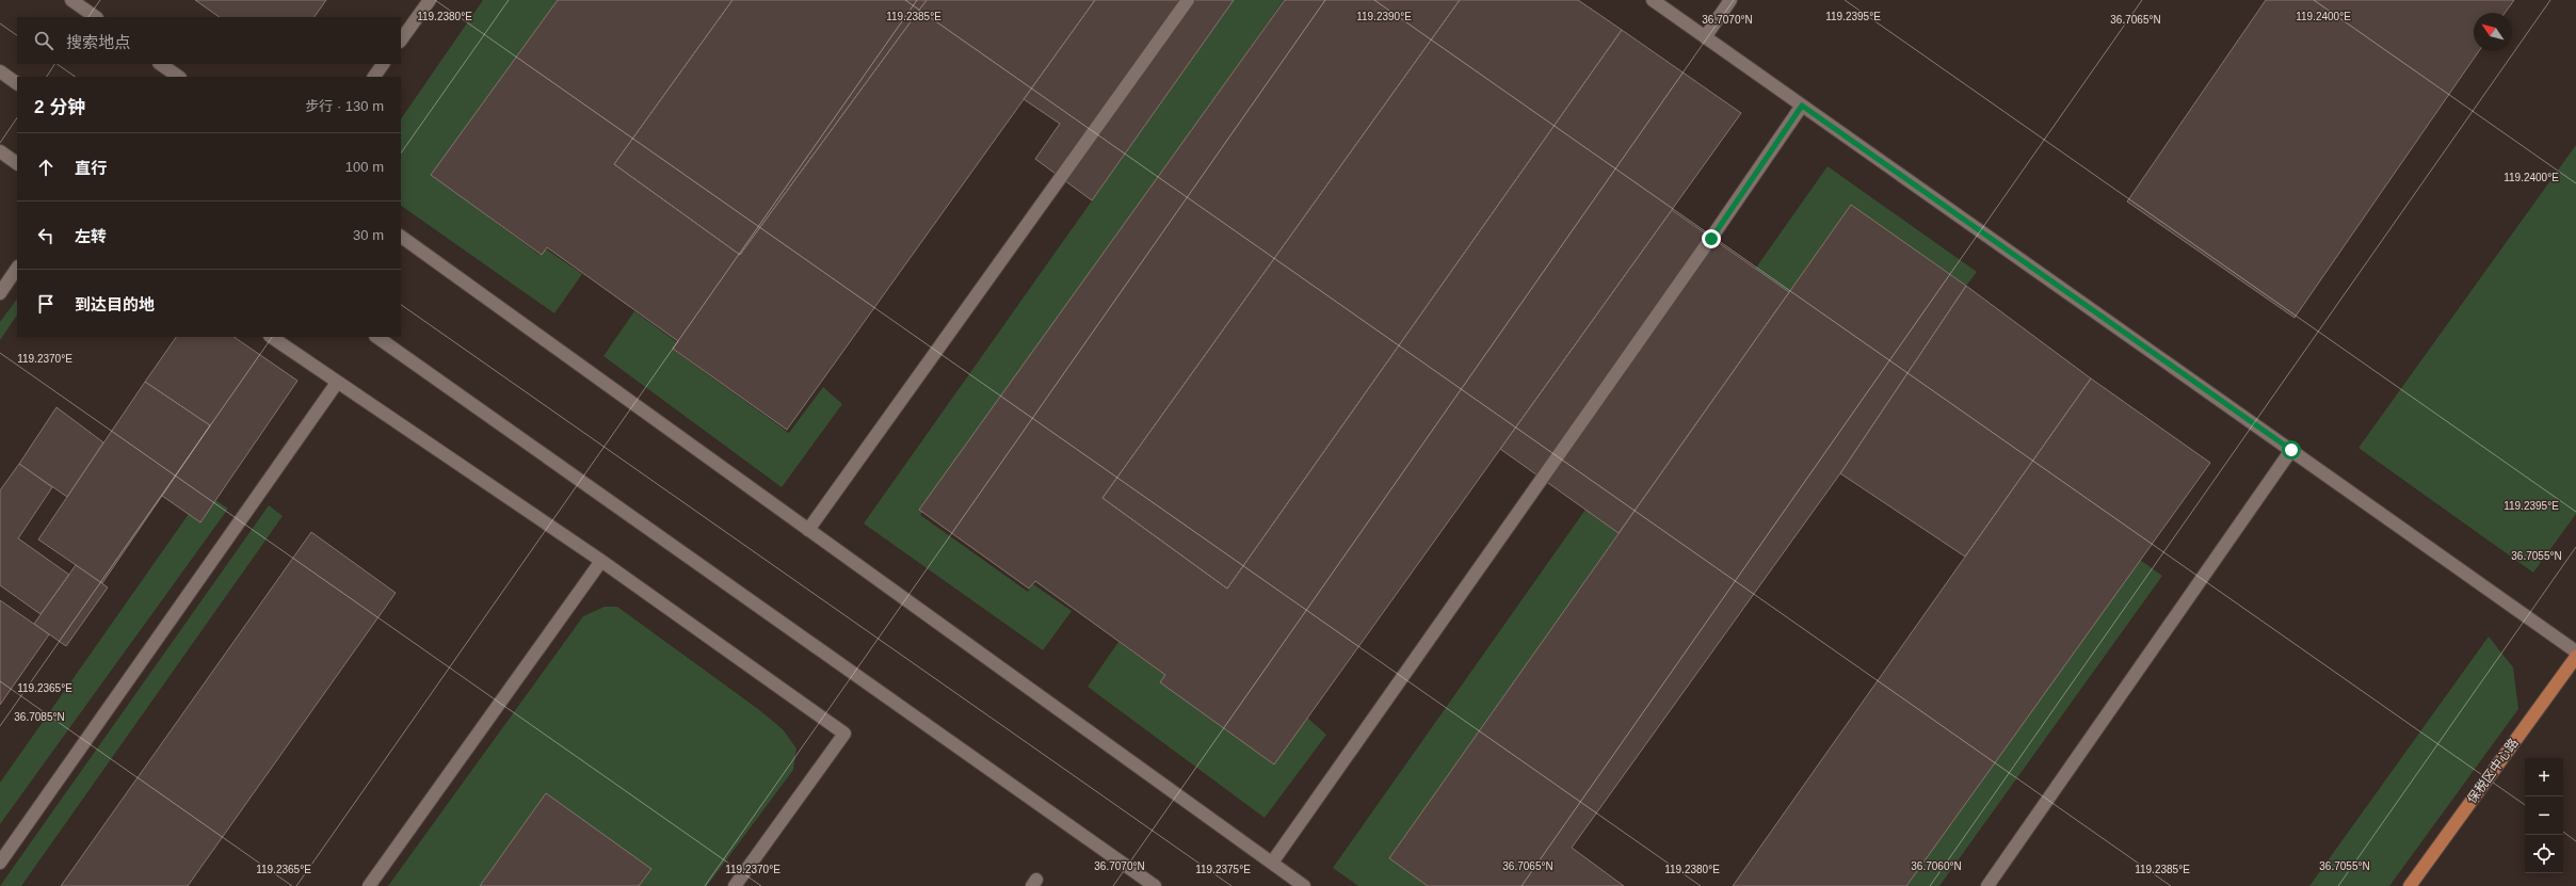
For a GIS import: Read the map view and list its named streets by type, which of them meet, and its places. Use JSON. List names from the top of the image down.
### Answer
{
  "streets": {
    "main road": ["保税区中心路"]
  },
  "north": "top left",
  "page": {
    "search": "搜索地点",
    "heading": ["2 分钟", "步行 · 130 m"],
    "list": [
      ["直行", "100 m"],
      ["左转", "30 m"],
      "到达目的地"
    ],
    "map_buttons": ["+", "−"]
  },
  "coordinates": [
    "119.2380°E",
    "119.2385°E",
    "119.2390°E",
    "119.2395°E",
    "119.2400°E",
    "36.7070°N",
    "36.7065°N",
    "119.2370°E",
    "36.7055°N",
    "119.2365°E",
    "36.7085°N",
    "36.7060°N",
    "119.2375°E"
  ]
}
